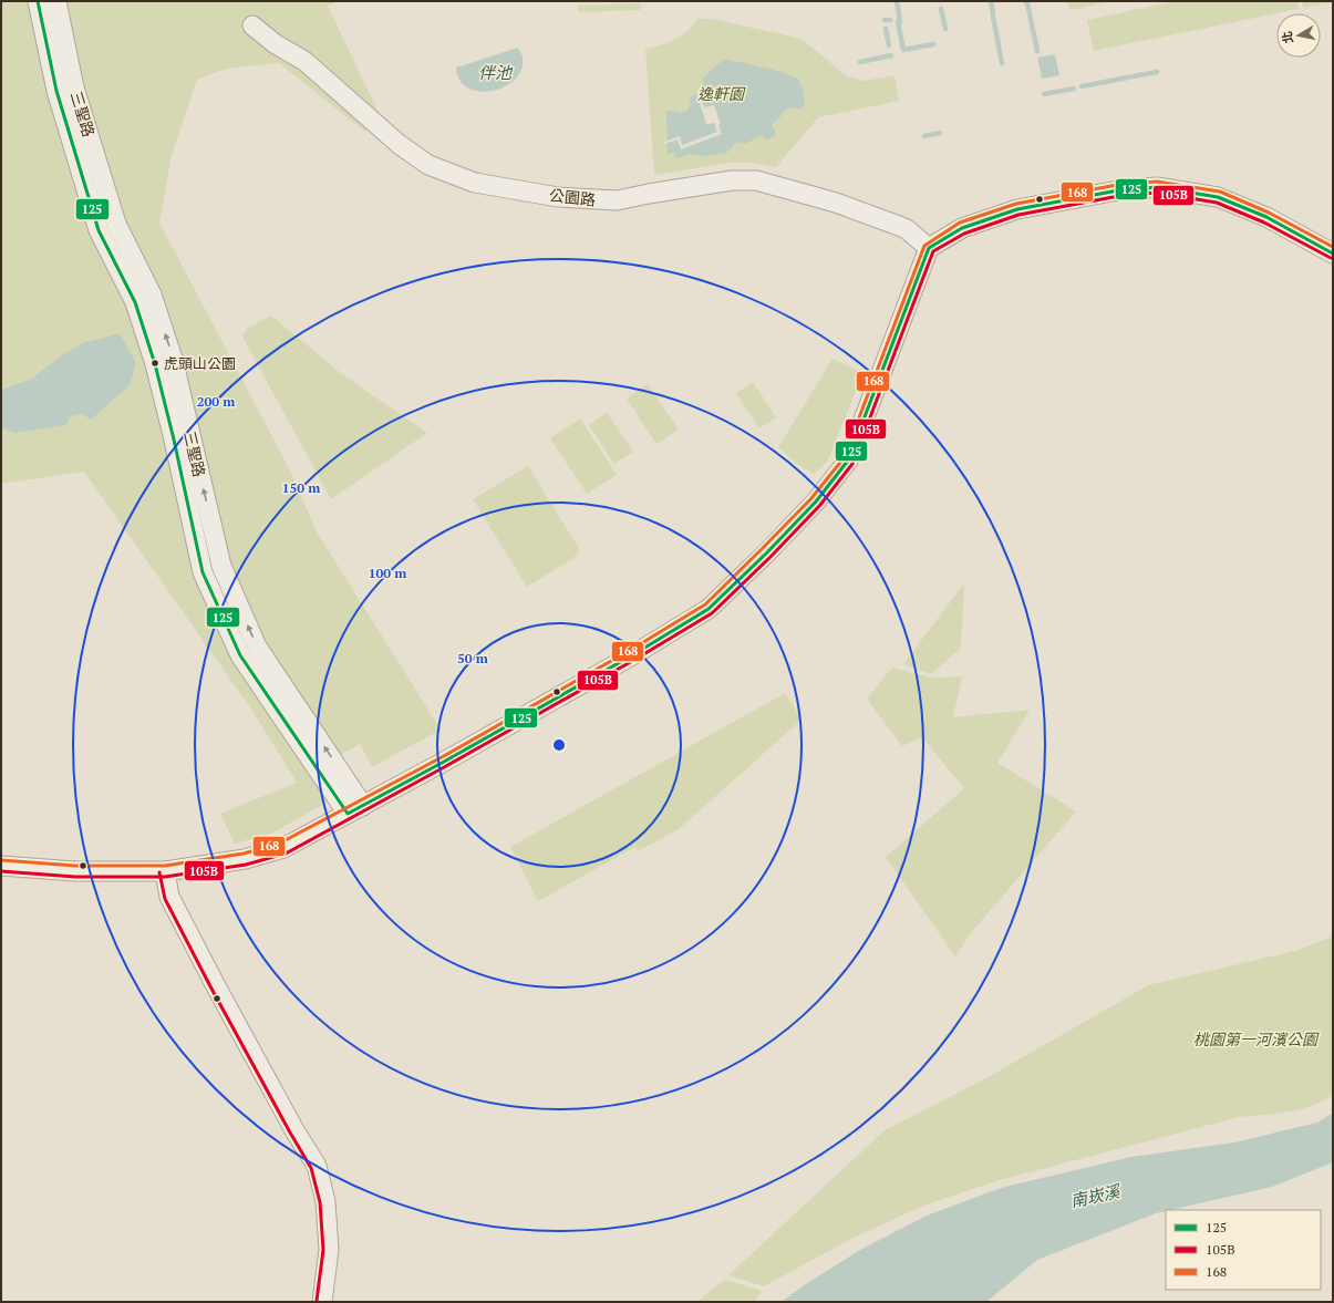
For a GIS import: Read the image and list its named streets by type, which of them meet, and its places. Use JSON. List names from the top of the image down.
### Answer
{
  "streets": {
    "street": ["三聖路", "公園路"]
  },
  "water": ["伴池", "南崁溪"],
  "parks": ["逸軒園", "桃園第一河濱公園"],
  "places": ["虎頭山公園"],
  "lines": ["transit line 125", "transit line 168", "transit line 105B"],
  "legend": ["125", "105B", "168"],
  "north": "left",
  "rings": [
    "200 m",
    "150 m",
    "100 m",
    "50 m"
  ]
}
